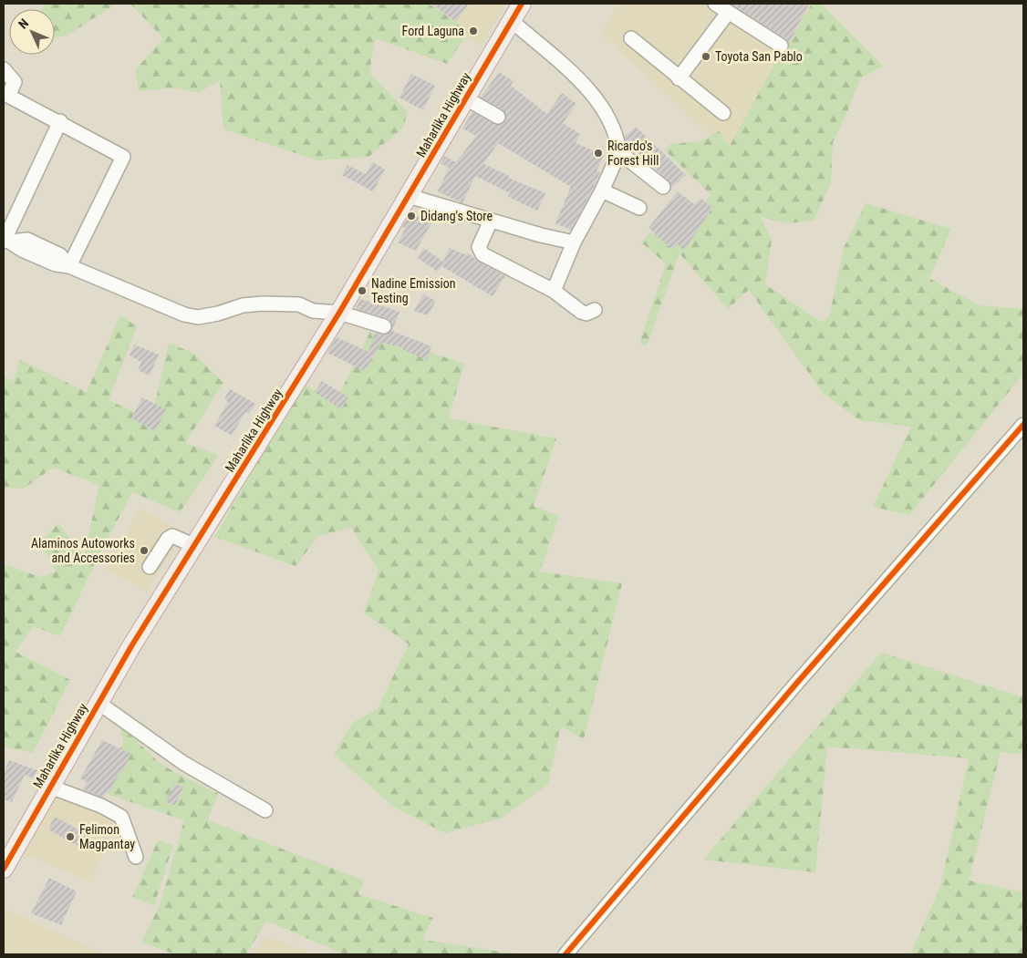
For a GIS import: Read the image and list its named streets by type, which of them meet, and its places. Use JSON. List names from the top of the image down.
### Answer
{
  "streets": {
    "main road": ["Maharlika Highway"]
  },
  "places": [
    "Ford Laguna",
    "Toyota San Pablo",
    "Ricardo's Forest Hill",
    "Didang's Store",
    "Nadine Emission Testing",
    "Alaminos Autoworks and Accessories",
    "Felimon Magpantay"
  ],
  "north": "top left"
}
